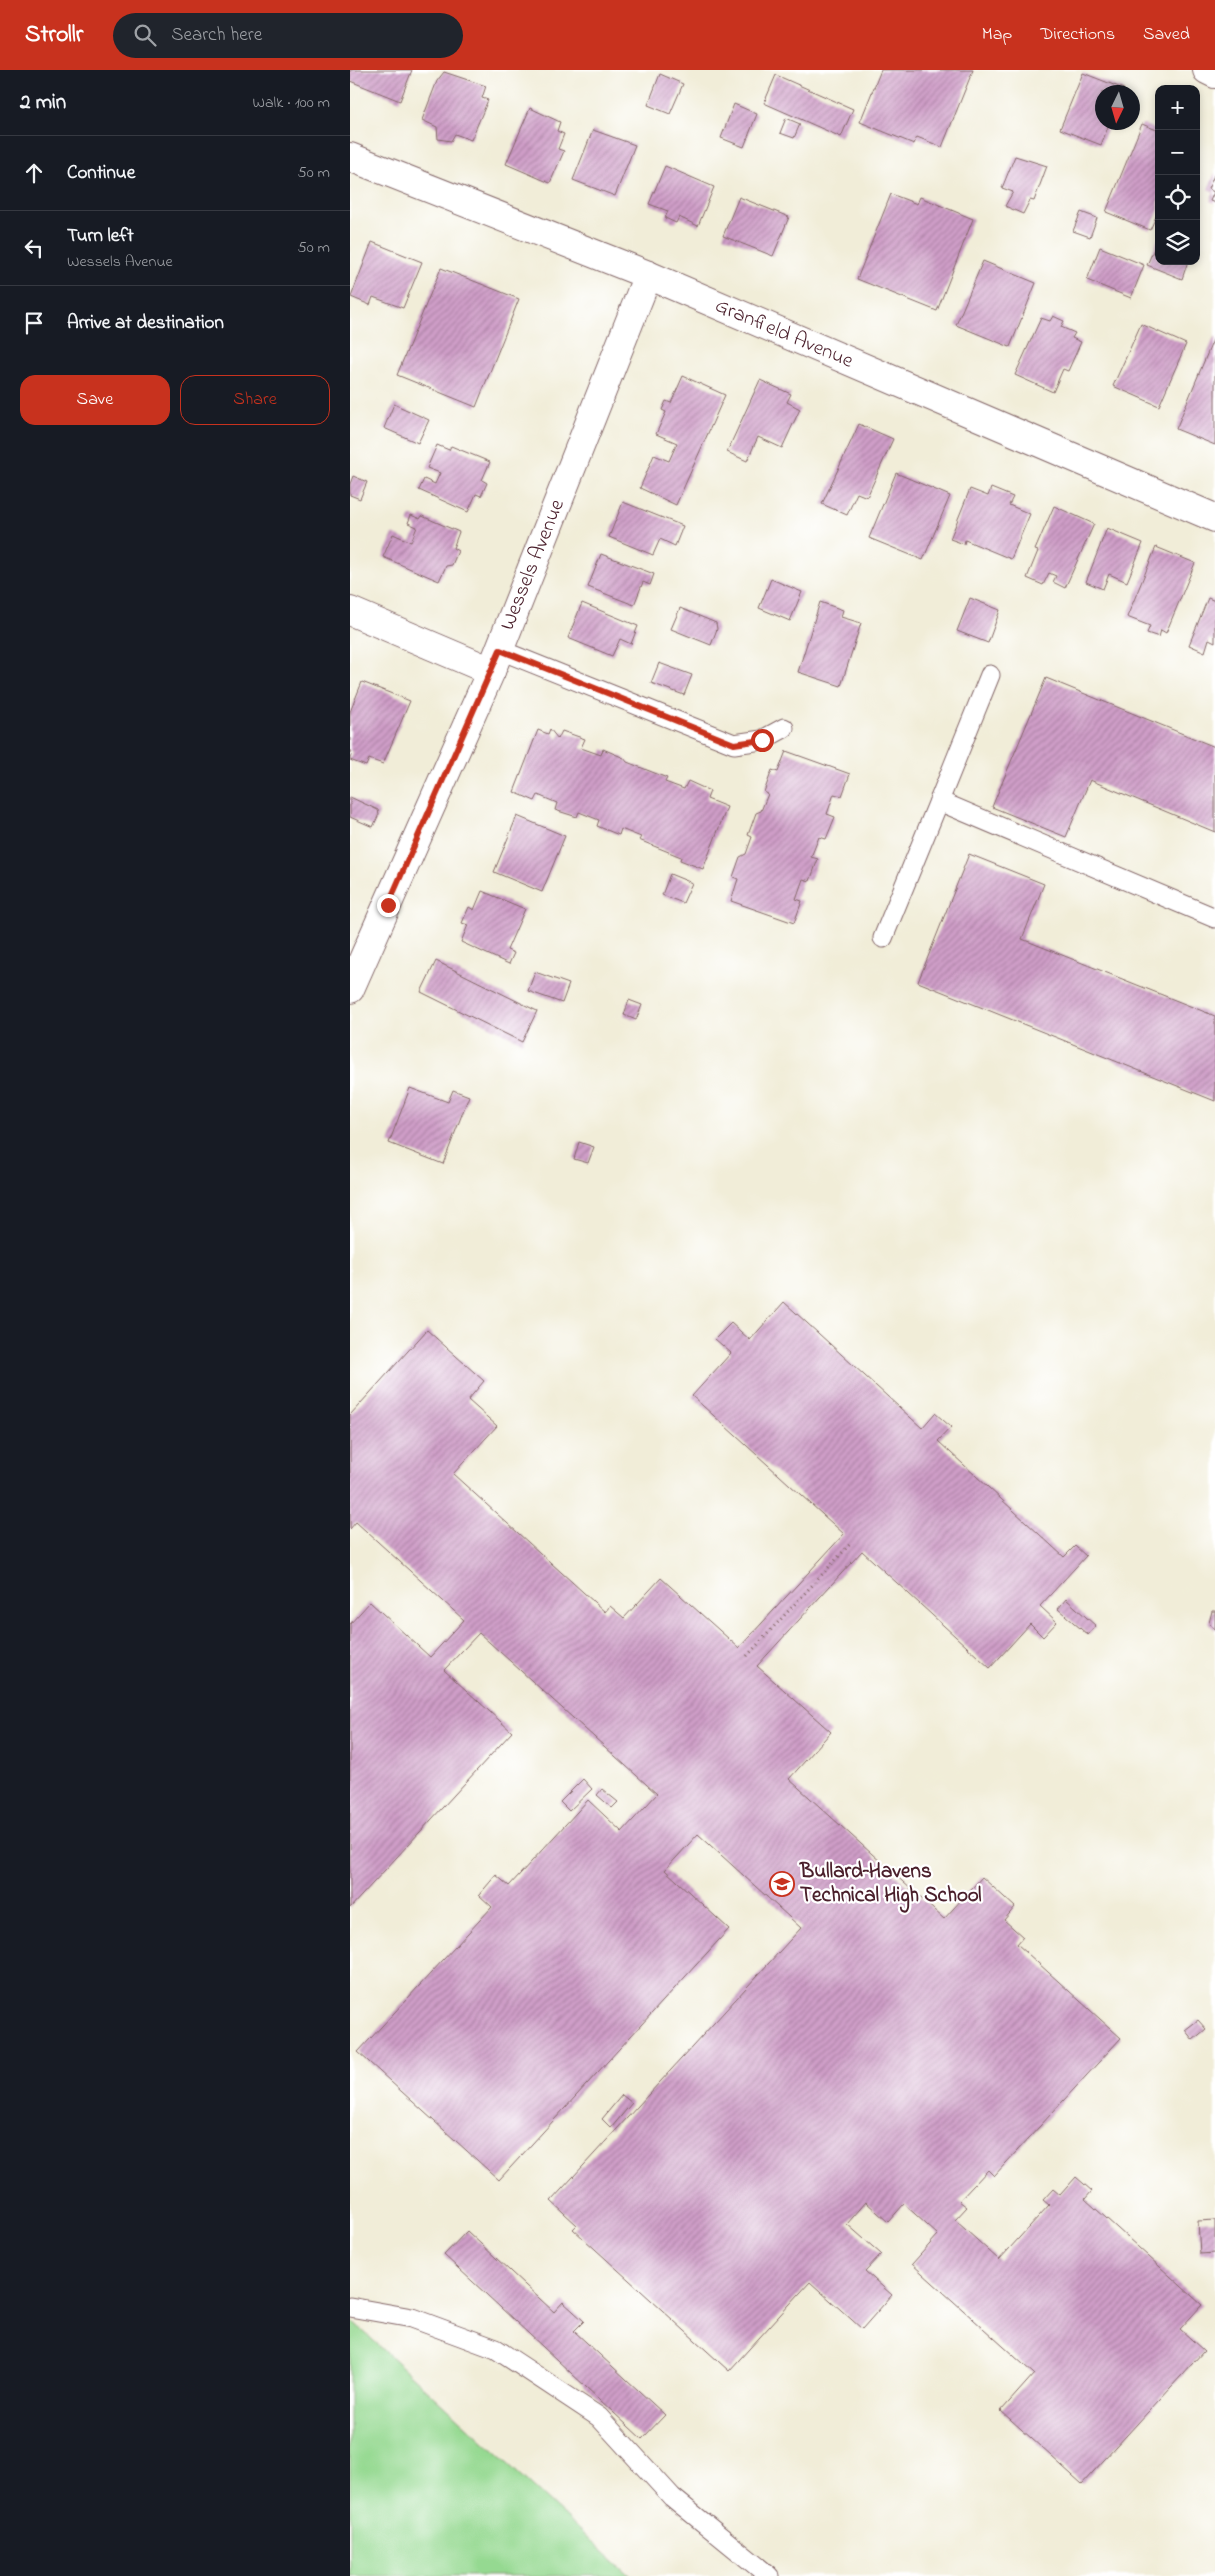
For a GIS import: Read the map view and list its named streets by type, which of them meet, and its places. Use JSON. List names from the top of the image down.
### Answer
{
  "streets": {
    "street": ["Granfield Avenue", "Wessels Avenue"]
  },
  "crossings": [
    ["Granfield Avenue", "Wessels Avenue"]
  ],
  "places": {
    "school or university": ["Bullard–Havens Technical High School"]
  },
  "north": "bottom",
  "page": {
    "header": "Strollr",
    "search": "Search here",
    "nav": ["Map", "Directions", "Saved"],
    "heading": ["2 min", "Walk · 100 m"],
    "map_buttons": ["+", "−"],
    "list": [
      ["Continue", "50 m"],
      ["Turn left", "Wessels Avenue", "50 m"],
      "Arrive at destination"
    ],
    "buttons": ["Save", "Share"]
  }
}
